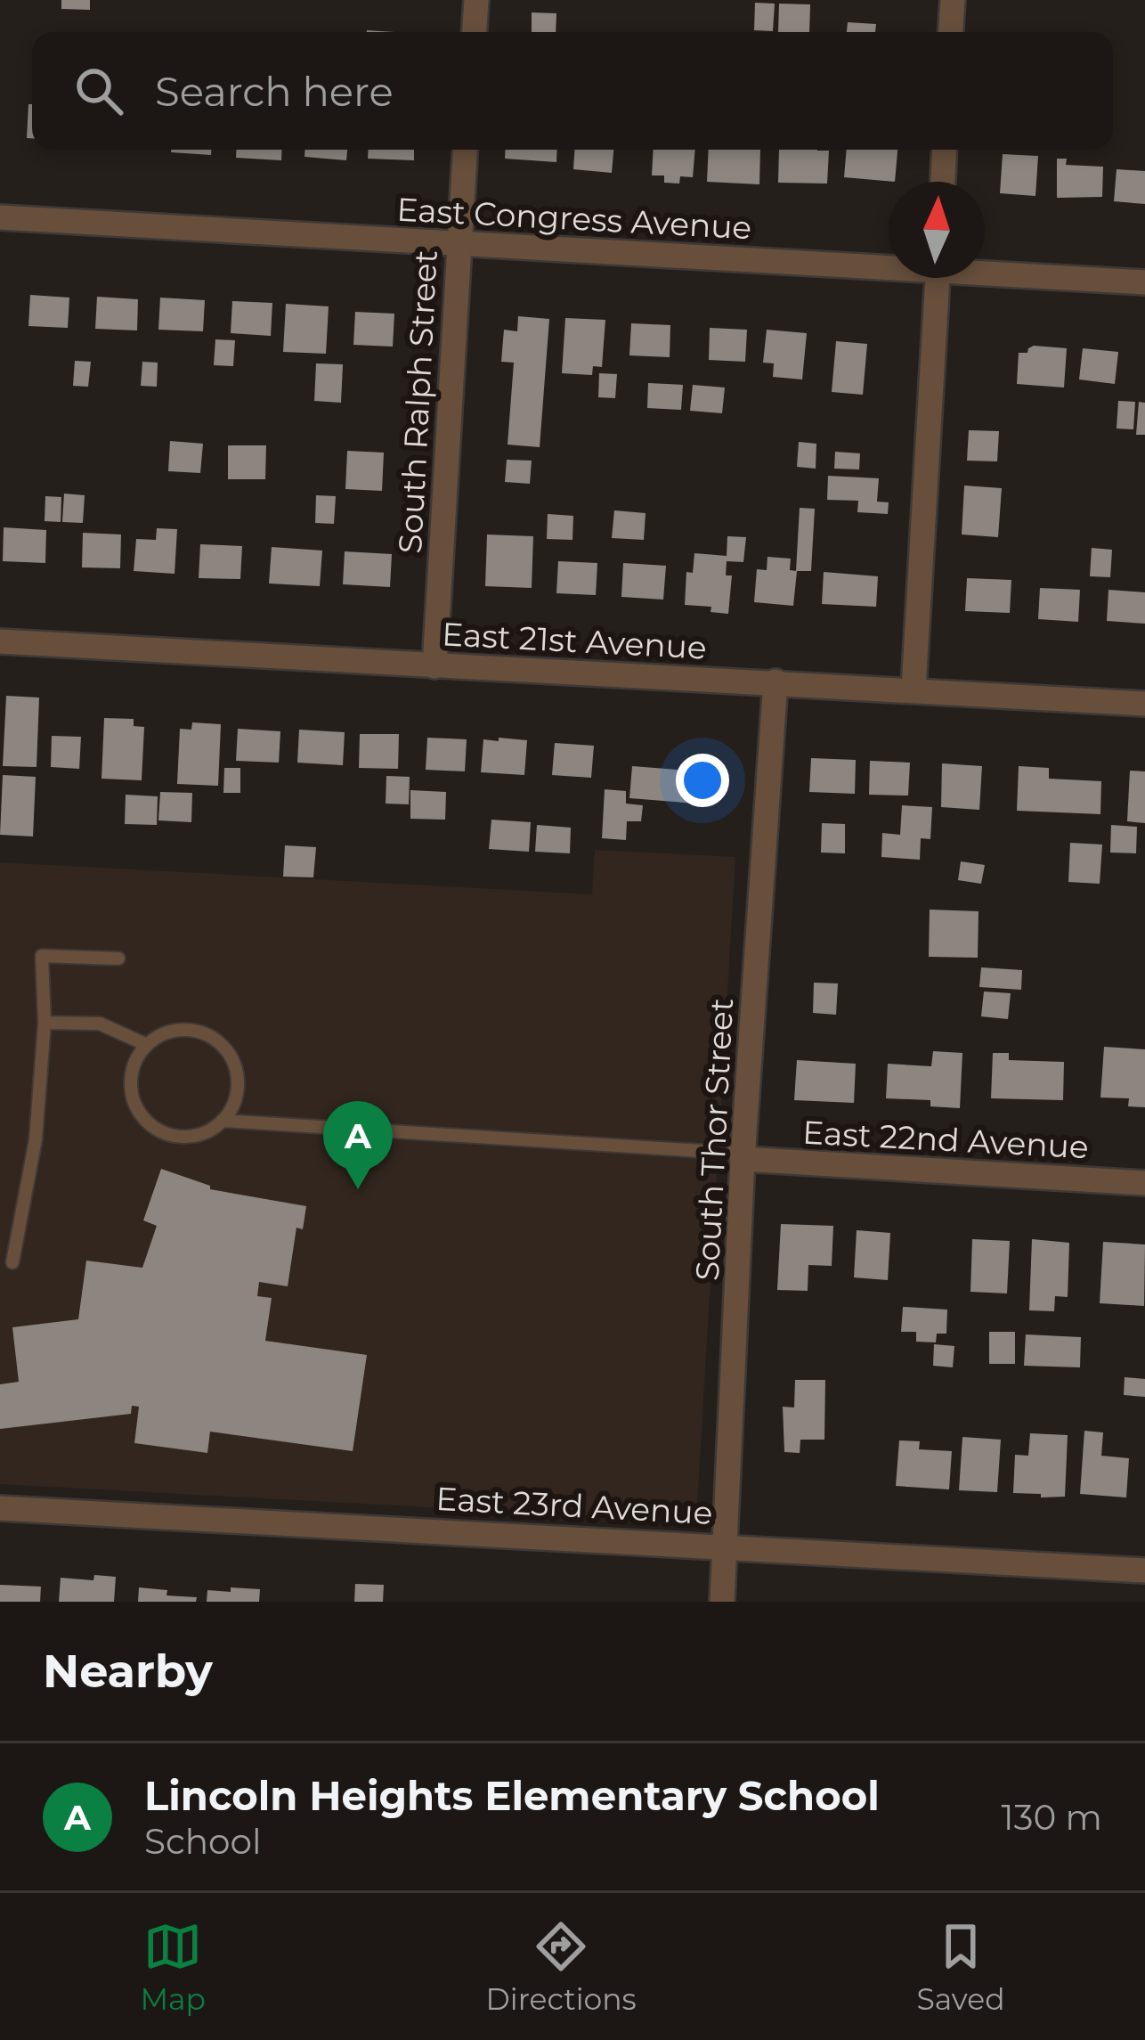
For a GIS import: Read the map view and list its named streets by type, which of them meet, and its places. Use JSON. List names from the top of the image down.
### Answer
{
  "streets": {
    "street": [
      "East Congress Avenue",
      "South Ralph Street",
      "East 21st Avenue",
      "South Thor Street",
      "East 22nd Avenue",
      "East 23rd Avenue"
    ]
  },
  "crossings": [
    ["East Congress Avenue", "South Ralph Street"],
    ["South Ralph Street", "East 21st Avenue"],
    ["East 21st Avenue", "South Thor Street"],
    ["South Thor Street", "East 22nd Avenue"],
    ["South Thor Street", "East 23rd Avenue"]
  ],
  "north": "top",
  "page": {
    "search": "Search here",
    "pins": "A",
    "heading": "Nearby",
    "list": [
      {
        "mark": "A",
        "name": "Lincoln Heights Elementary School",
        "note": "School",
        "value": "130 m"
      }
    ],
    "nav": ["Map", "Directions", "Saved"]
  }
}
